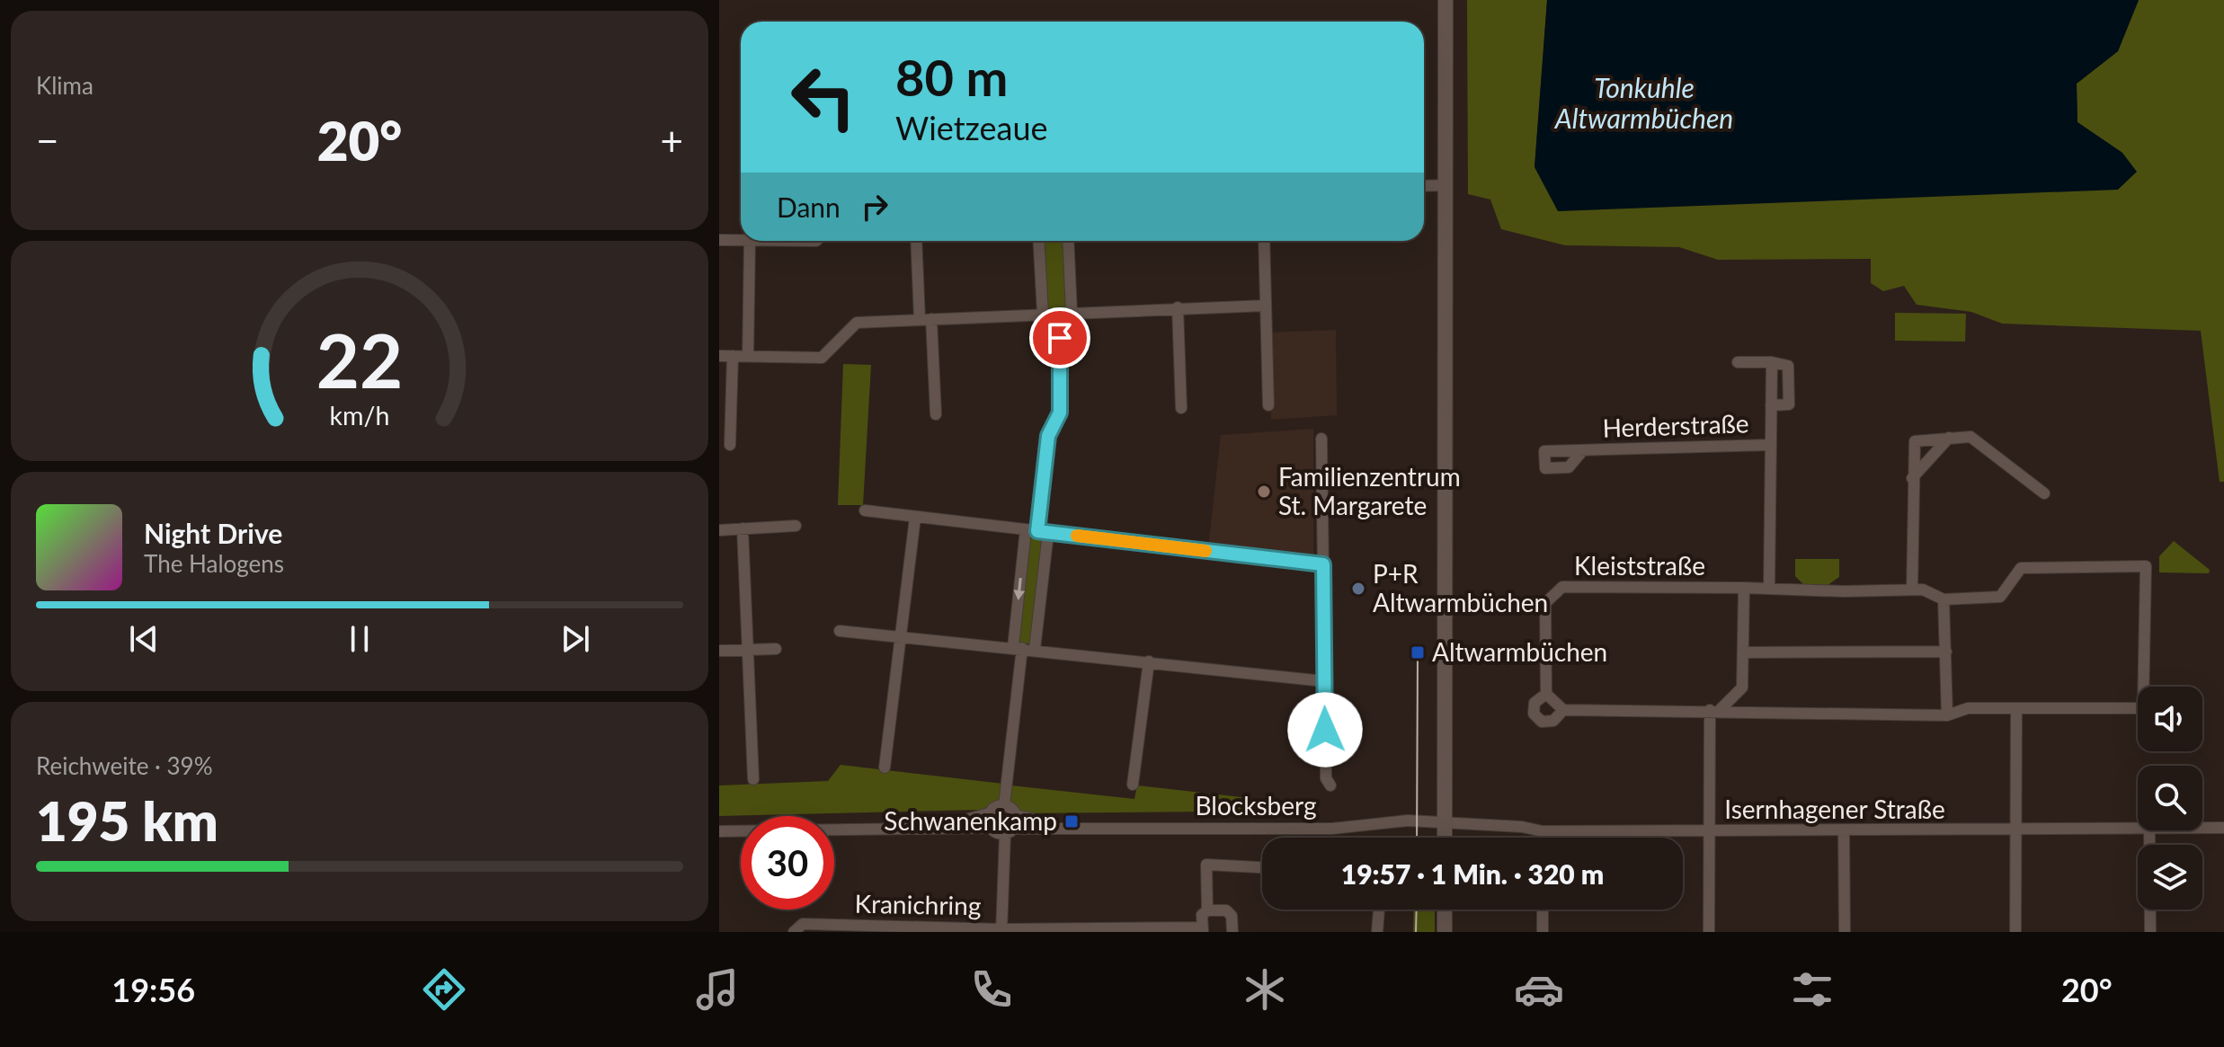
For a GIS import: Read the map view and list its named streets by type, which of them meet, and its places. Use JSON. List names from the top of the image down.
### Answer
{
  "streets": {
    "street": [
      "Herderstraße",
      "Kleiststraße",
      "Blocksberg",
      "Isernhagener Straße",
      "Kranichring"
    ]
  },
  "crossings": [
    ["Blocksberg", "Isernhagener Straße"]
  ],
  "water": ["Tonkuhle Altwarmbüchen"],
  "places": {
    "other": ["Familienzentrum St. Margarete", "P+R Altwarmbüchen"],
    "transit": ["Altwarmbüchen", "Schwanenkamp"]
  },
  "page": {
    "tile": [
      "Klima",
      ["Reichweite · 39%", "195 km"]
    ],
    "turn": ["80 m", "Wietzeaue"],
    "heat": ["−", "20°", "+"],
    "then": "Dann",
    "song": ["Night Drive", "The Halogens"],
    "limit": "30",
    "trip": "19:57 · 1 Min. · 320 m",
    "tabs": ["19:56", "20°"],
    "gauge": ["22", "km/h"]
  }
}
